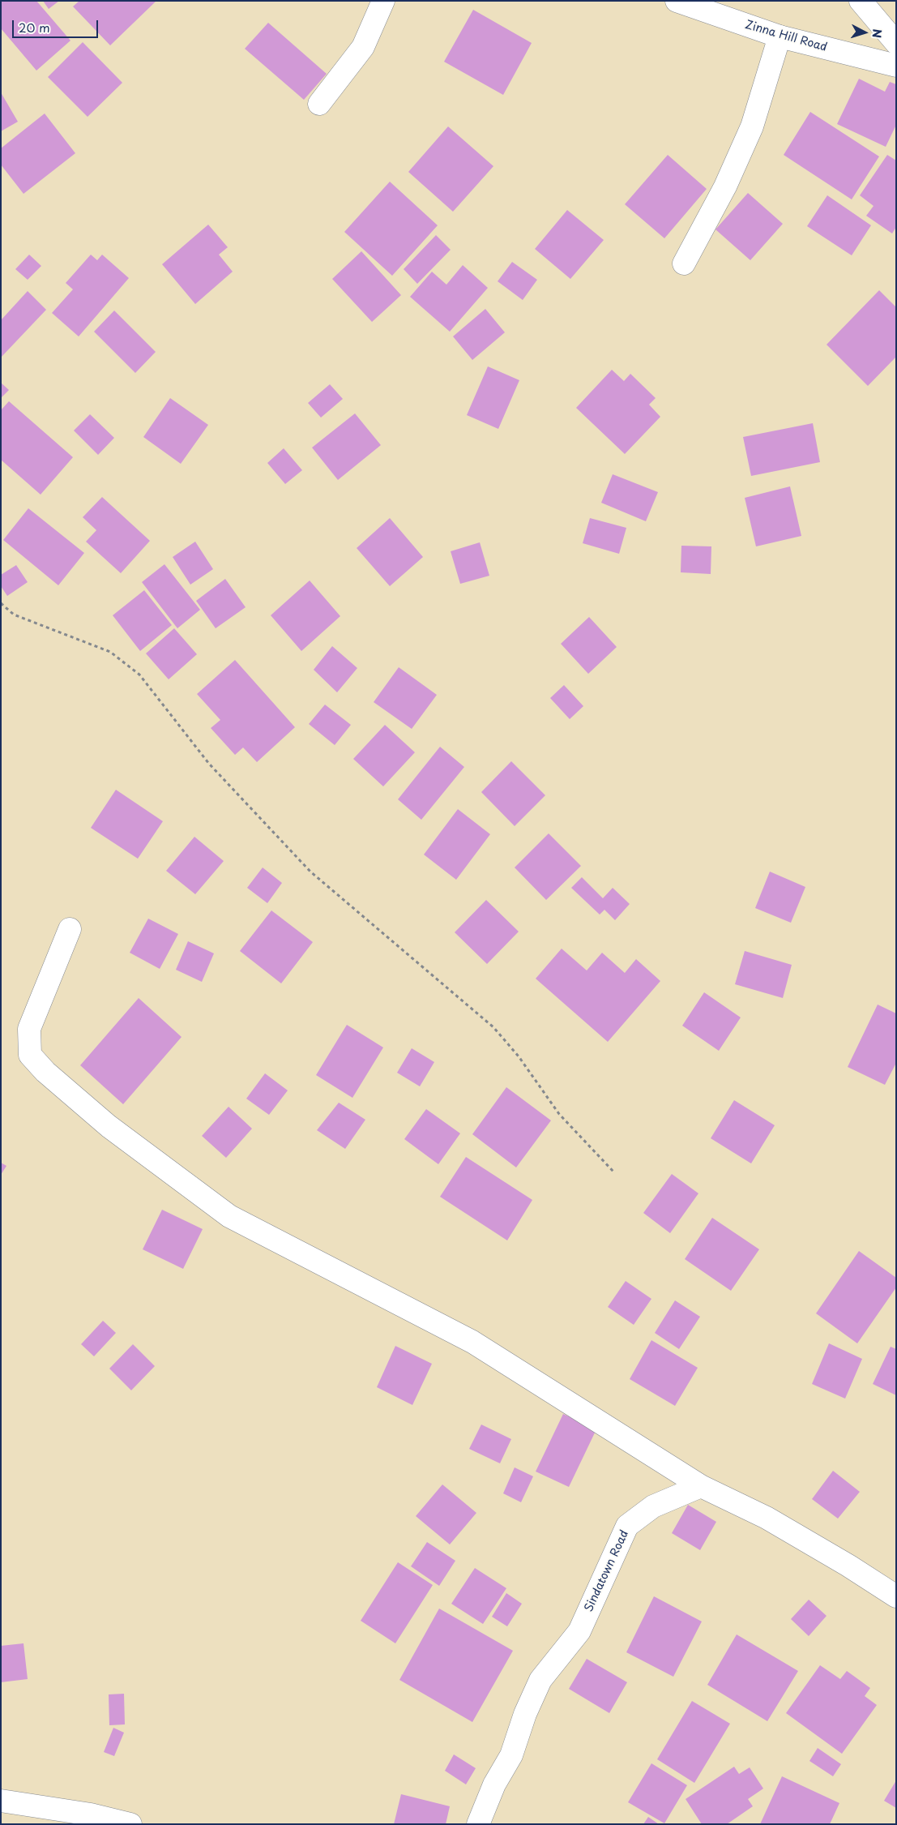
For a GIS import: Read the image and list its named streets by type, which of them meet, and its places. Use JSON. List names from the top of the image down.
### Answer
{
  "streets": {
    "street": ["Zinna Hill Road", "Sindatown Road"]
  },
  "scale_bar": "20 m",
  "north": "right"
}
